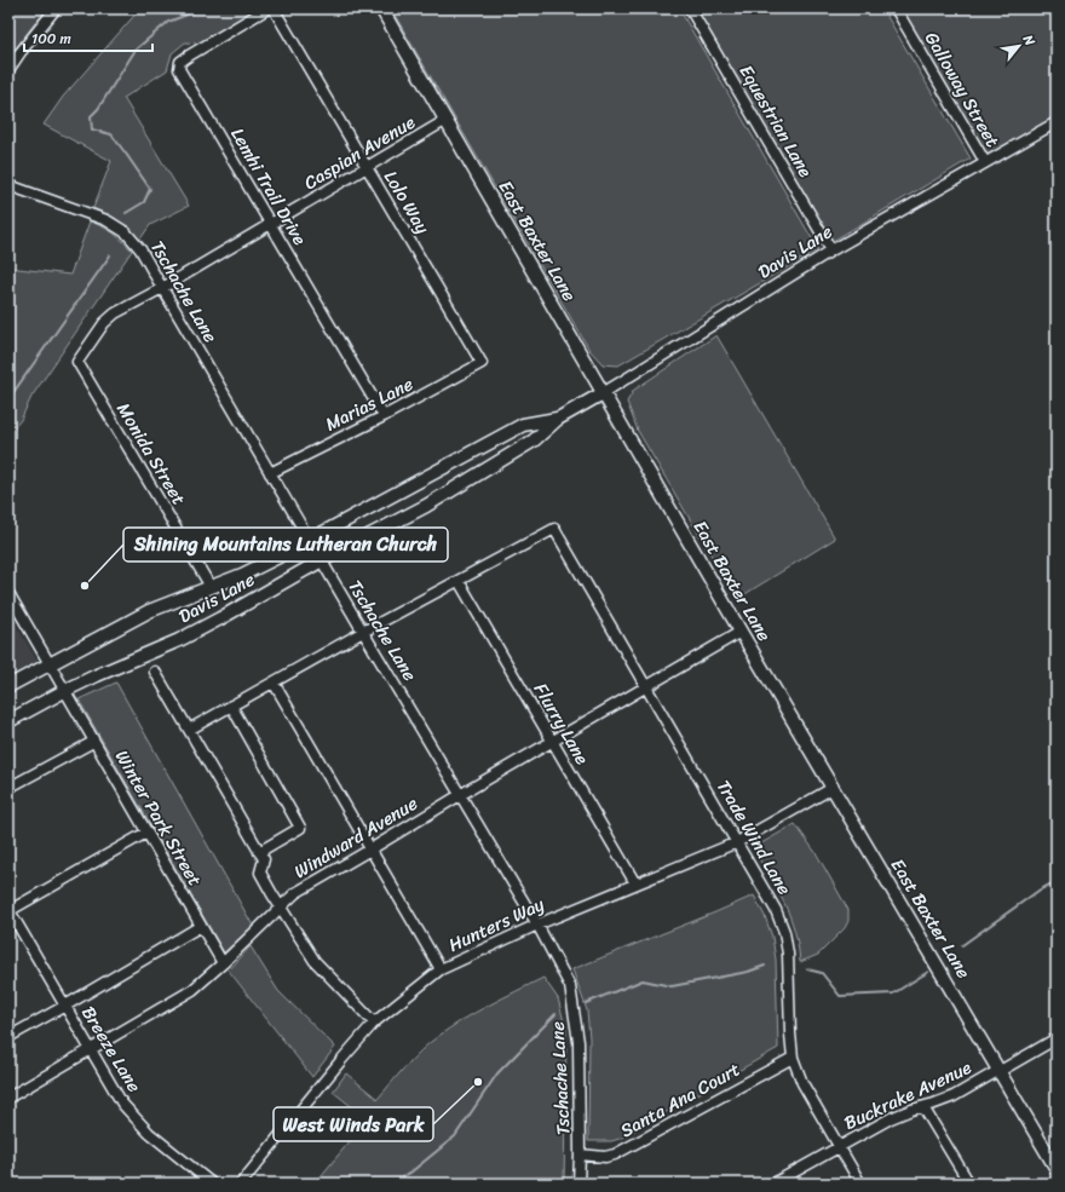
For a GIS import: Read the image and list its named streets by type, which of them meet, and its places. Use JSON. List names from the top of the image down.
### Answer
{
  "streets": {
    "main road": ["East Baxter Lane", "Davis Lane"],
    "street": [
      "Galloway Street",
      "Equestrian Lane",
      "Caspian Avenue",
      "Lemhi Trail Drive",
      "Lolo Way",
      "Tschache Lane",
      "Marias Lane",
      "Monida Street",
      "Flurry Lane",
      "Winter Park Street",
      "Windward Avenue",
      "Trade Wind Lane",
      "Hunters Way",
      "Breeze Lane",
      "Buckrake Avenue",
      "Santa Ana Court"
    ]
  },
  "crossings": [
    ["Galloway Street", "Davis Lane"],
    ["Equestrian Lane", "Davis Lane"],
    ["Caspian Avenue", "Lemhi Trail Drive"],
    ["Caspian Avenue", "Lolo Way"],
    ["Caspian Avenue", "East Baxter Lane"],
    ["Caspian Avenue", "Tschache Lane"],
    ["Caspian Avenue", "Monida Street"],
    ["Lemhi Trail Drive", "Marias Lane"],
    ["Lolo Way", "Marias Lane"],
    ["East Baxter Lane", "Davis Lane"],
    ["East Baxter Lane", "Windward Avenue"],
    ["East Baxter Lane", "Hunters Way"],
    ["East Baxter Lane", "Buckrake Avenue"],
    ["Davis Lane", "Tschache Lane"],
    ["Davis Lane", "Monida Street"],
    ["Davis Lane", "Winter Park Street"],
    ["Tschache Lane", "Marias Lane"],
    ["Tschache Lane", "Windward Avenue"],
    ["Tschache Lane", "Hunters Way"],
    ["Tschache Lane", "Santa Ana Court"],
    ["Flurry Lane", "Windward Avenue"],
    ["Flurry Lane", "Trade Wind Lane"],
    ["Flurry Lane", "Hunters Way"],
    ["Winter Park Street", "Windward Avenue"],
    ["Windward Avenue", "Trade Wind Lane"],
    ["Windward Avenue", "Breeze Lane"],
    ["Trade Wind Lane", "Hunters Way"],
    ["Trade Wind Lane", "Buckrake Avenue"],
    ["Trade Wind Lane", "Santa Ana Court"]
  ],
  "places": ["Shining Mountains Lutheran Church", "West Winds Park"],
  "scale_bar": "100 m",
  "north": "top right"
}
